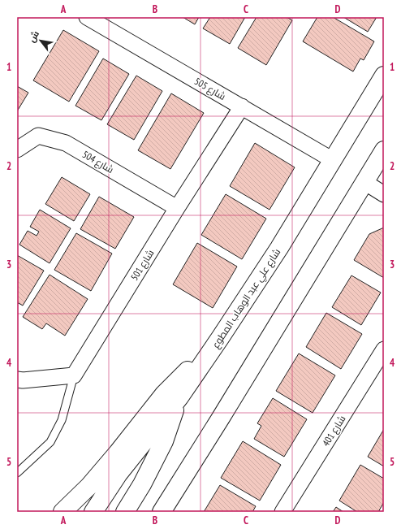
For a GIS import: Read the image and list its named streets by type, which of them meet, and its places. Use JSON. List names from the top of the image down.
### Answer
{
  "streets": {
    "street": [
      "شارع 505",
      "شارع 504",
      "شارع 501",
      "شارع علي عبد الوهاب المطوع",
      "شارع 401"
    ]
  },
  "crossings": [
    ["شارع 505", "شارع 501"],
    ["شارع 505", "شارع علي عبد الوهاب المطوع"],
    ["شارع 504", "شارع 501"]
  ],
  "north": "top left",
  "grid": {
    "columns": [
      "A",
      "B",
      "C",
      "D"
    ],
    "rows": [
      "1",
      "2",
      "3",
      "4",
      "5"
    ]
  }
}
